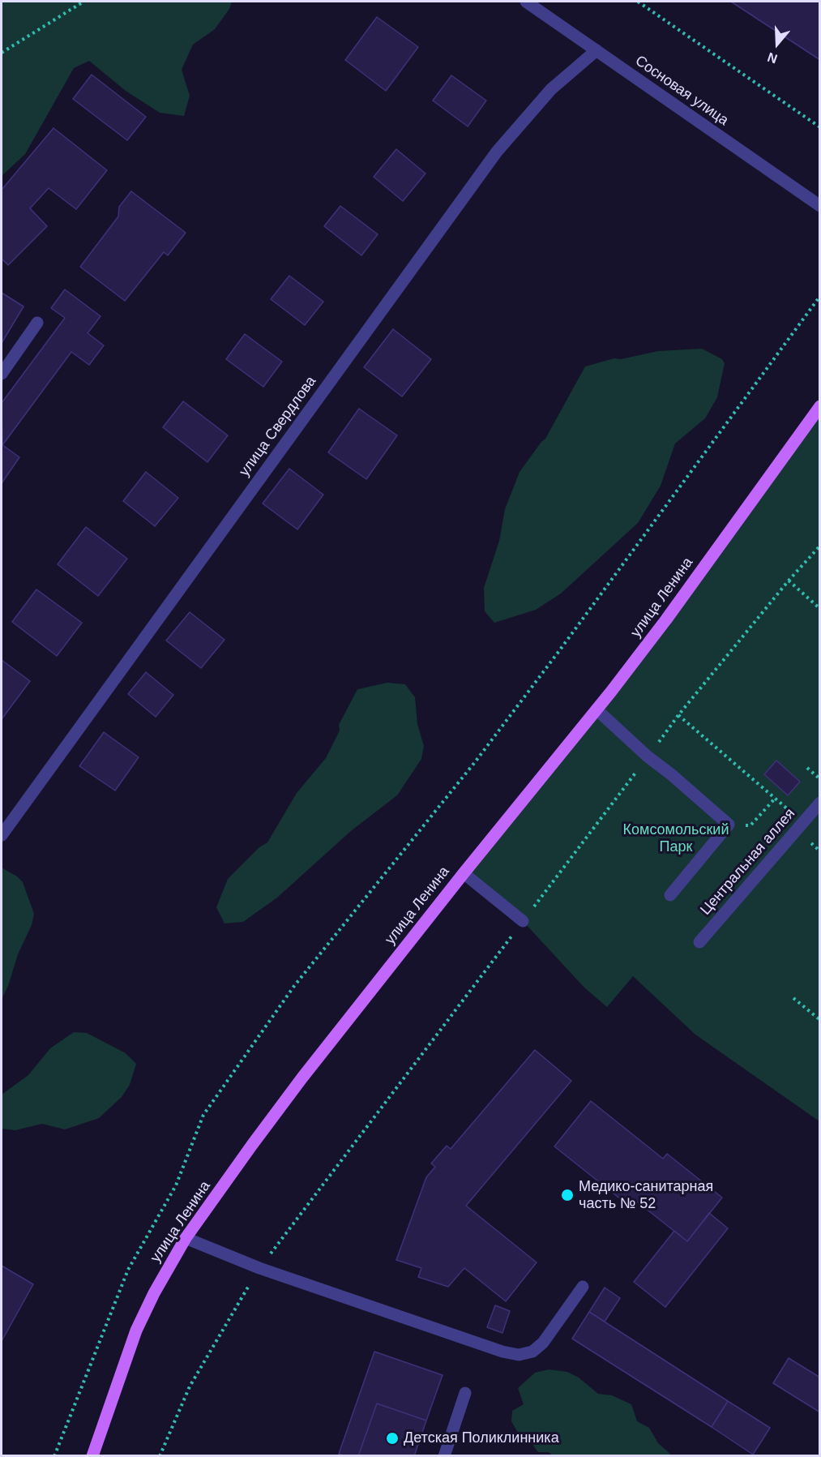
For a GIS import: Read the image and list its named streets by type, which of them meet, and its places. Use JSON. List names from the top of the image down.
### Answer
{
  "streets": {
    "main road": ["улица Ленина"],
    "street": ["Сосновая улица", "улица Свердлова", "Центральная аллея"]
  },
  "crossings": [
    ["Сосновая улица", "улица Свердлова"]
  ],
  "parks": ["Комсомольский Парк"],
  "places": ["Медико-санитарная часть № 52", "Детская Поликлинника"],
  "north": "bottom"
}
